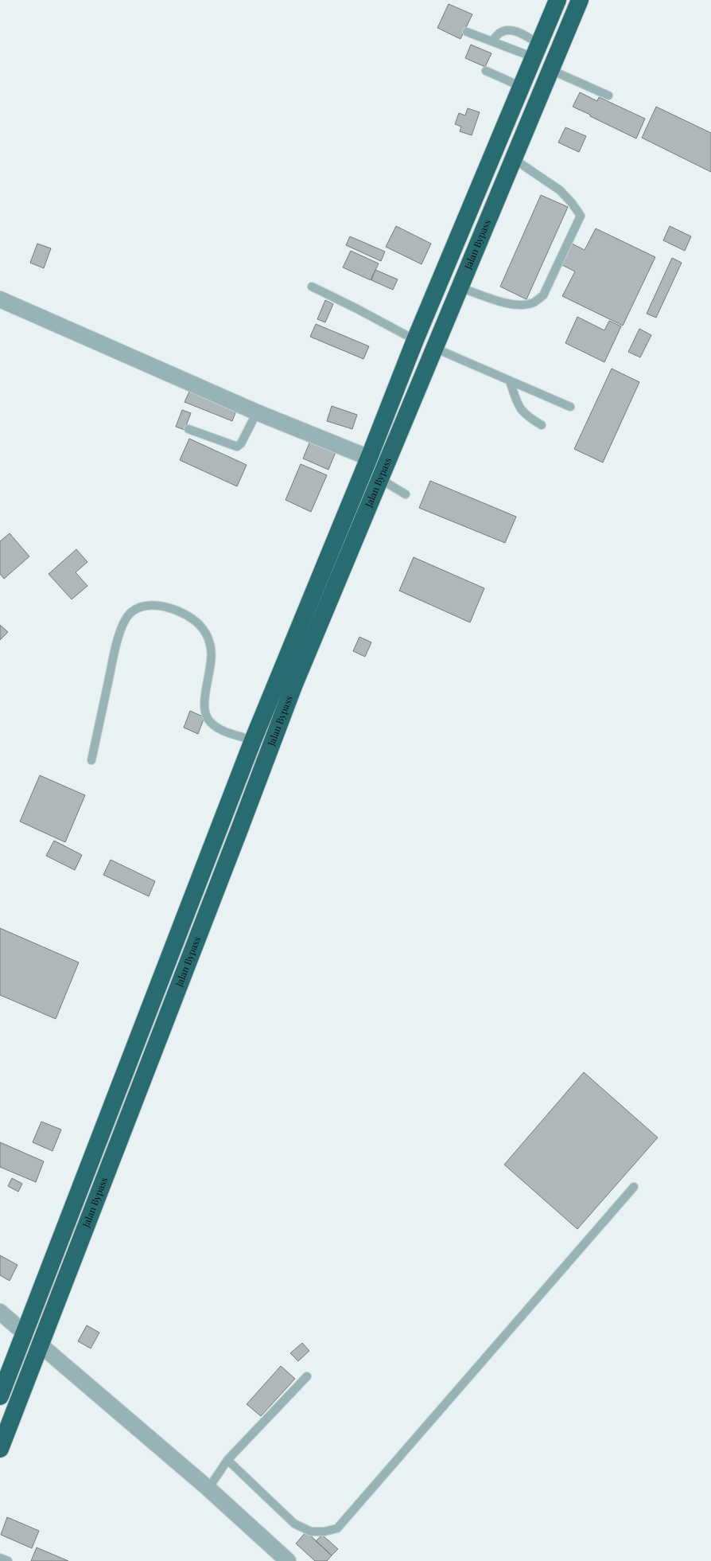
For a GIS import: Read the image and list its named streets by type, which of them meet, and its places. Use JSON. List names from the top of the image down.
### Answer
{
  "streets": {
    "highway": ["Jalan Bypass"]
  }
}
